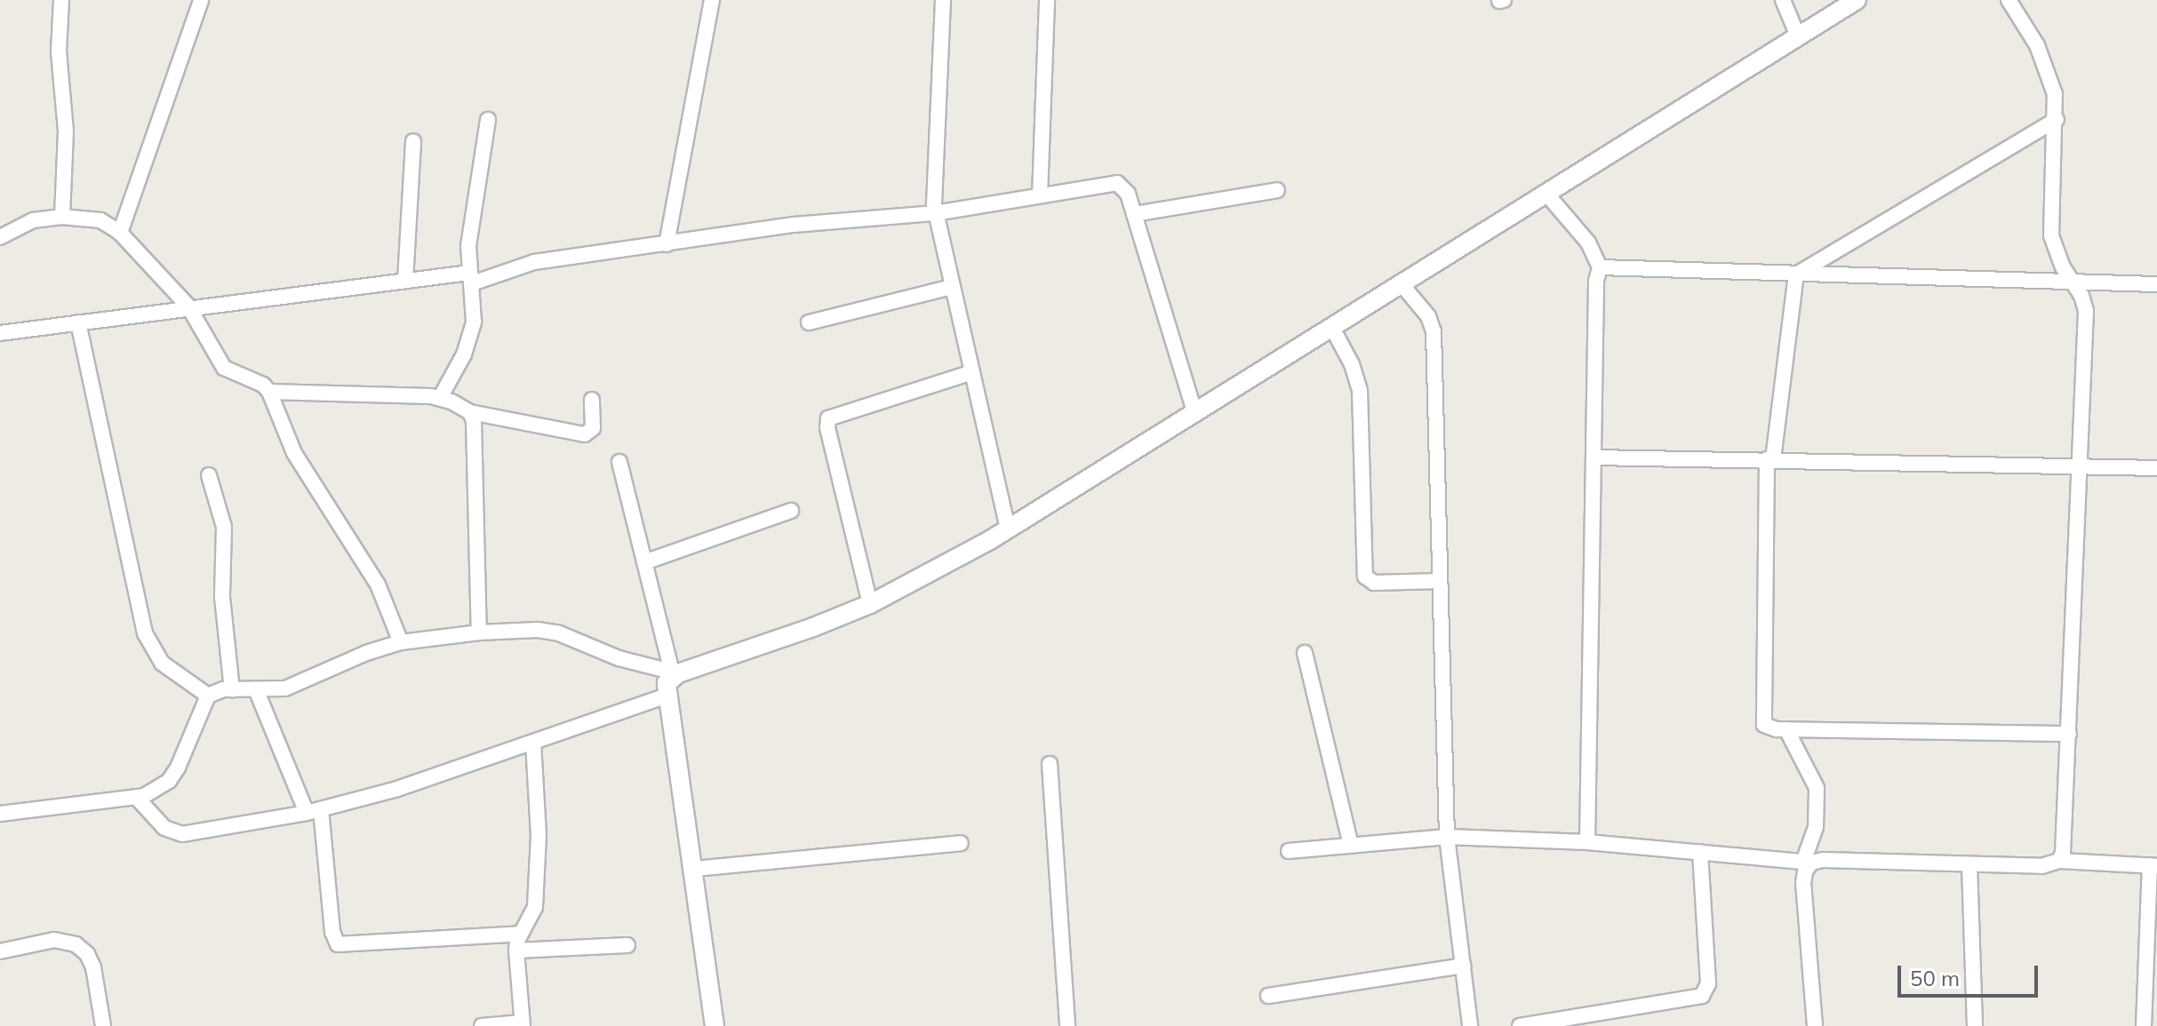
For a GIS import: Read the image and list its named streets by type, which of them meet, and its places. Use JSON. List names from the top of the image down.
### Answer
{
  "scale_bar": "50 m"
}
